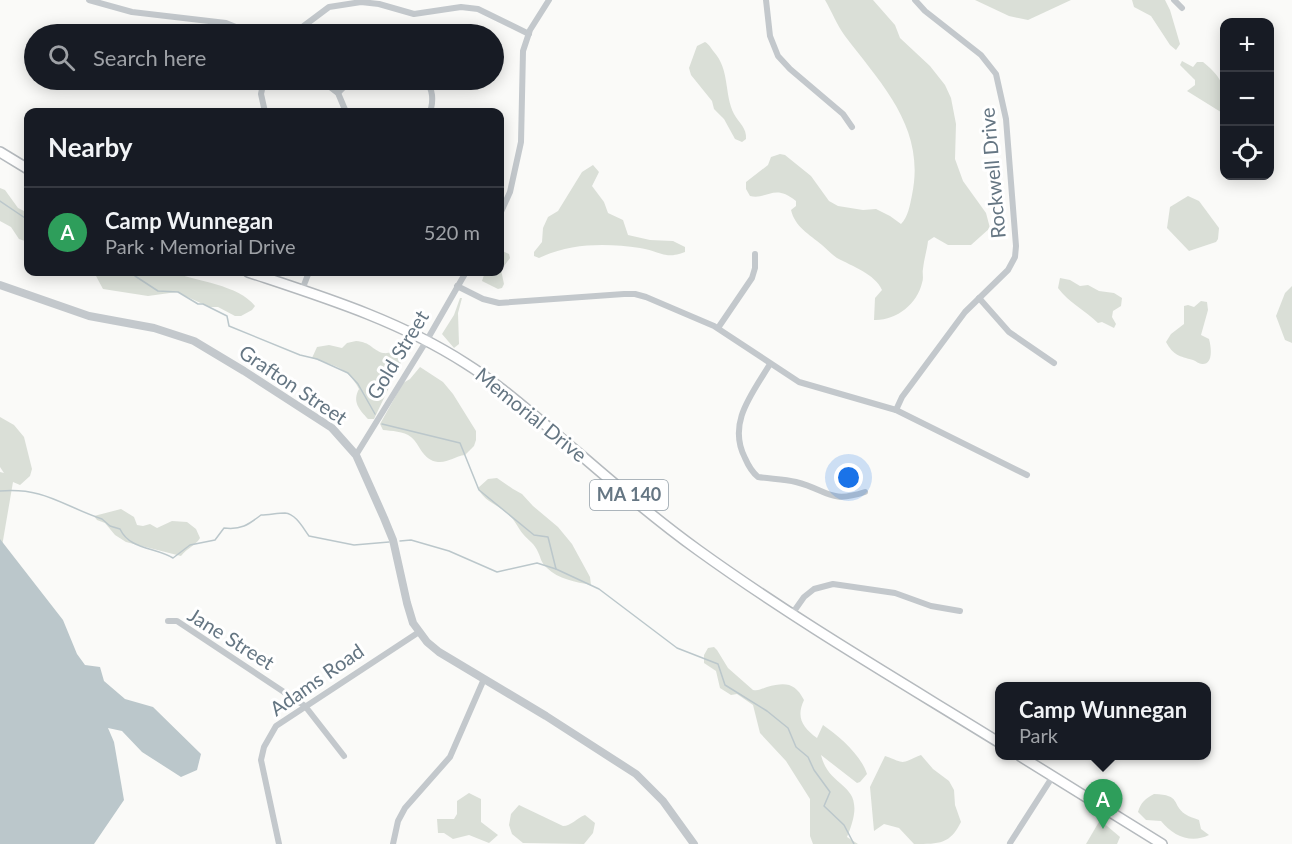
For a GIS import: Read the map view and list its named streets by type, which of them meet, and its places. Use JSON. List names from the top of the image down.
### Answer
{
  "streets": {
    "main road": ["Memorial Drive", "MA 140"],
    "street": [
      "Rockwell Drive",
      "Gold Street",
      "Grafton Street",
      "Jane Street",
      "Adams Road"
    ]
  },
  "crossings": [
    ["Gold Street", "Grafton Street"],
    ["Gold Street", "Memorial Drive"],
    ["Grafton Street", "Adams Road"],
    ["Jane Street", "Adams Road"]
  ],
  "page": {
    "map_buttons": ["+", "−"],
    "search": "Search here",
    "heading": "Nearby",
    "list": [
      {
        "mark": "A",
        "name": "Camp Wunnegan",
        "note": "Park · Memorial Drive",
        "value": "520 m"
      }
    ],
    "popup": ["Camp Wunnegan", "Park"],
    "pins": "A"
  }
}
